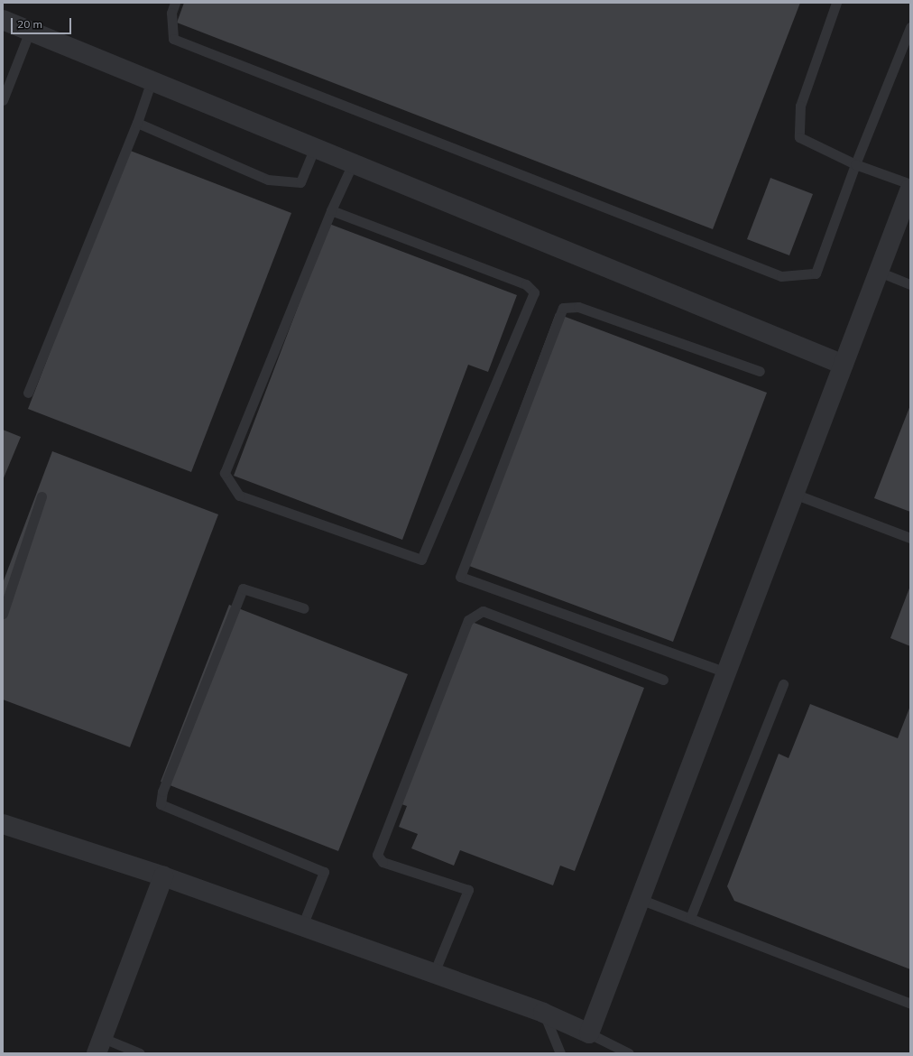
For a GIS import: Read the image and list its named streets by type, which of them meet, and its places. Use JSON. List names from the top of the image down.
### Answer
{
  "scale_bar": "20 m"
}
